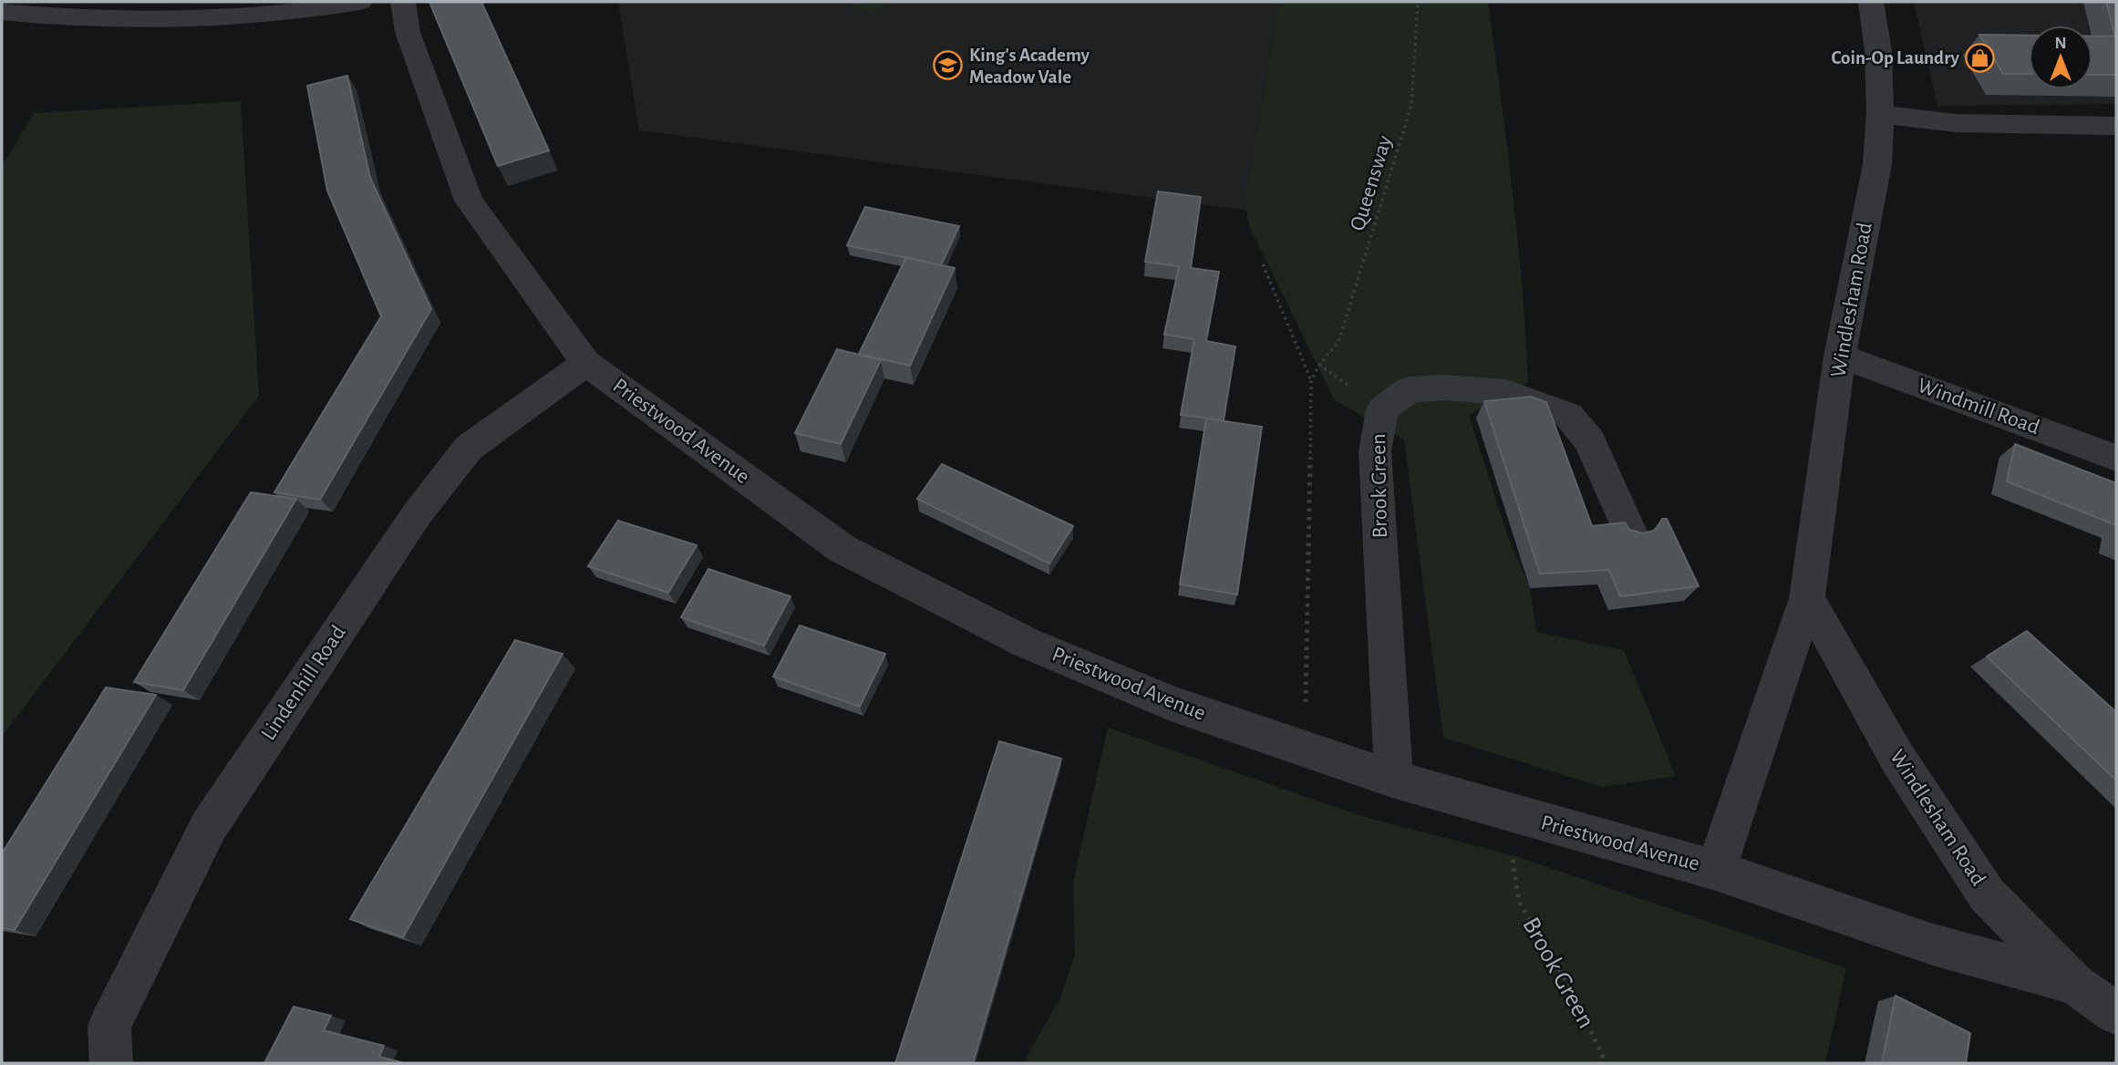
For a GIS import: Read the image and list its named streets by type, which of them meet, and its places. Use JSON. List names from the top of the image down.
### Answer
{
  "streets": {
    "street": [
      "Windlesham Road",
      "Windmill Road",
      "Priestwood Avenue",
      "Brook Green",
      "Lindenhill Road"
    ],
    "path": ["Queensway"]
  },
  "crossings": [
    ["Windlesham Road", "Windmill Road"],
    ["Windlesham Road", "Priestwood Avenue"],
    ["Priestwood Avenue", "Brook Green"],
    ["Priestwood Avenue", "Lindenhill Road"]
  ],
  "places": {
    "shop": ["Coin-Op Laundry"],
    "school or university": ["King's Academy Meadow Vale"]
  },
  "north": "top"
}
